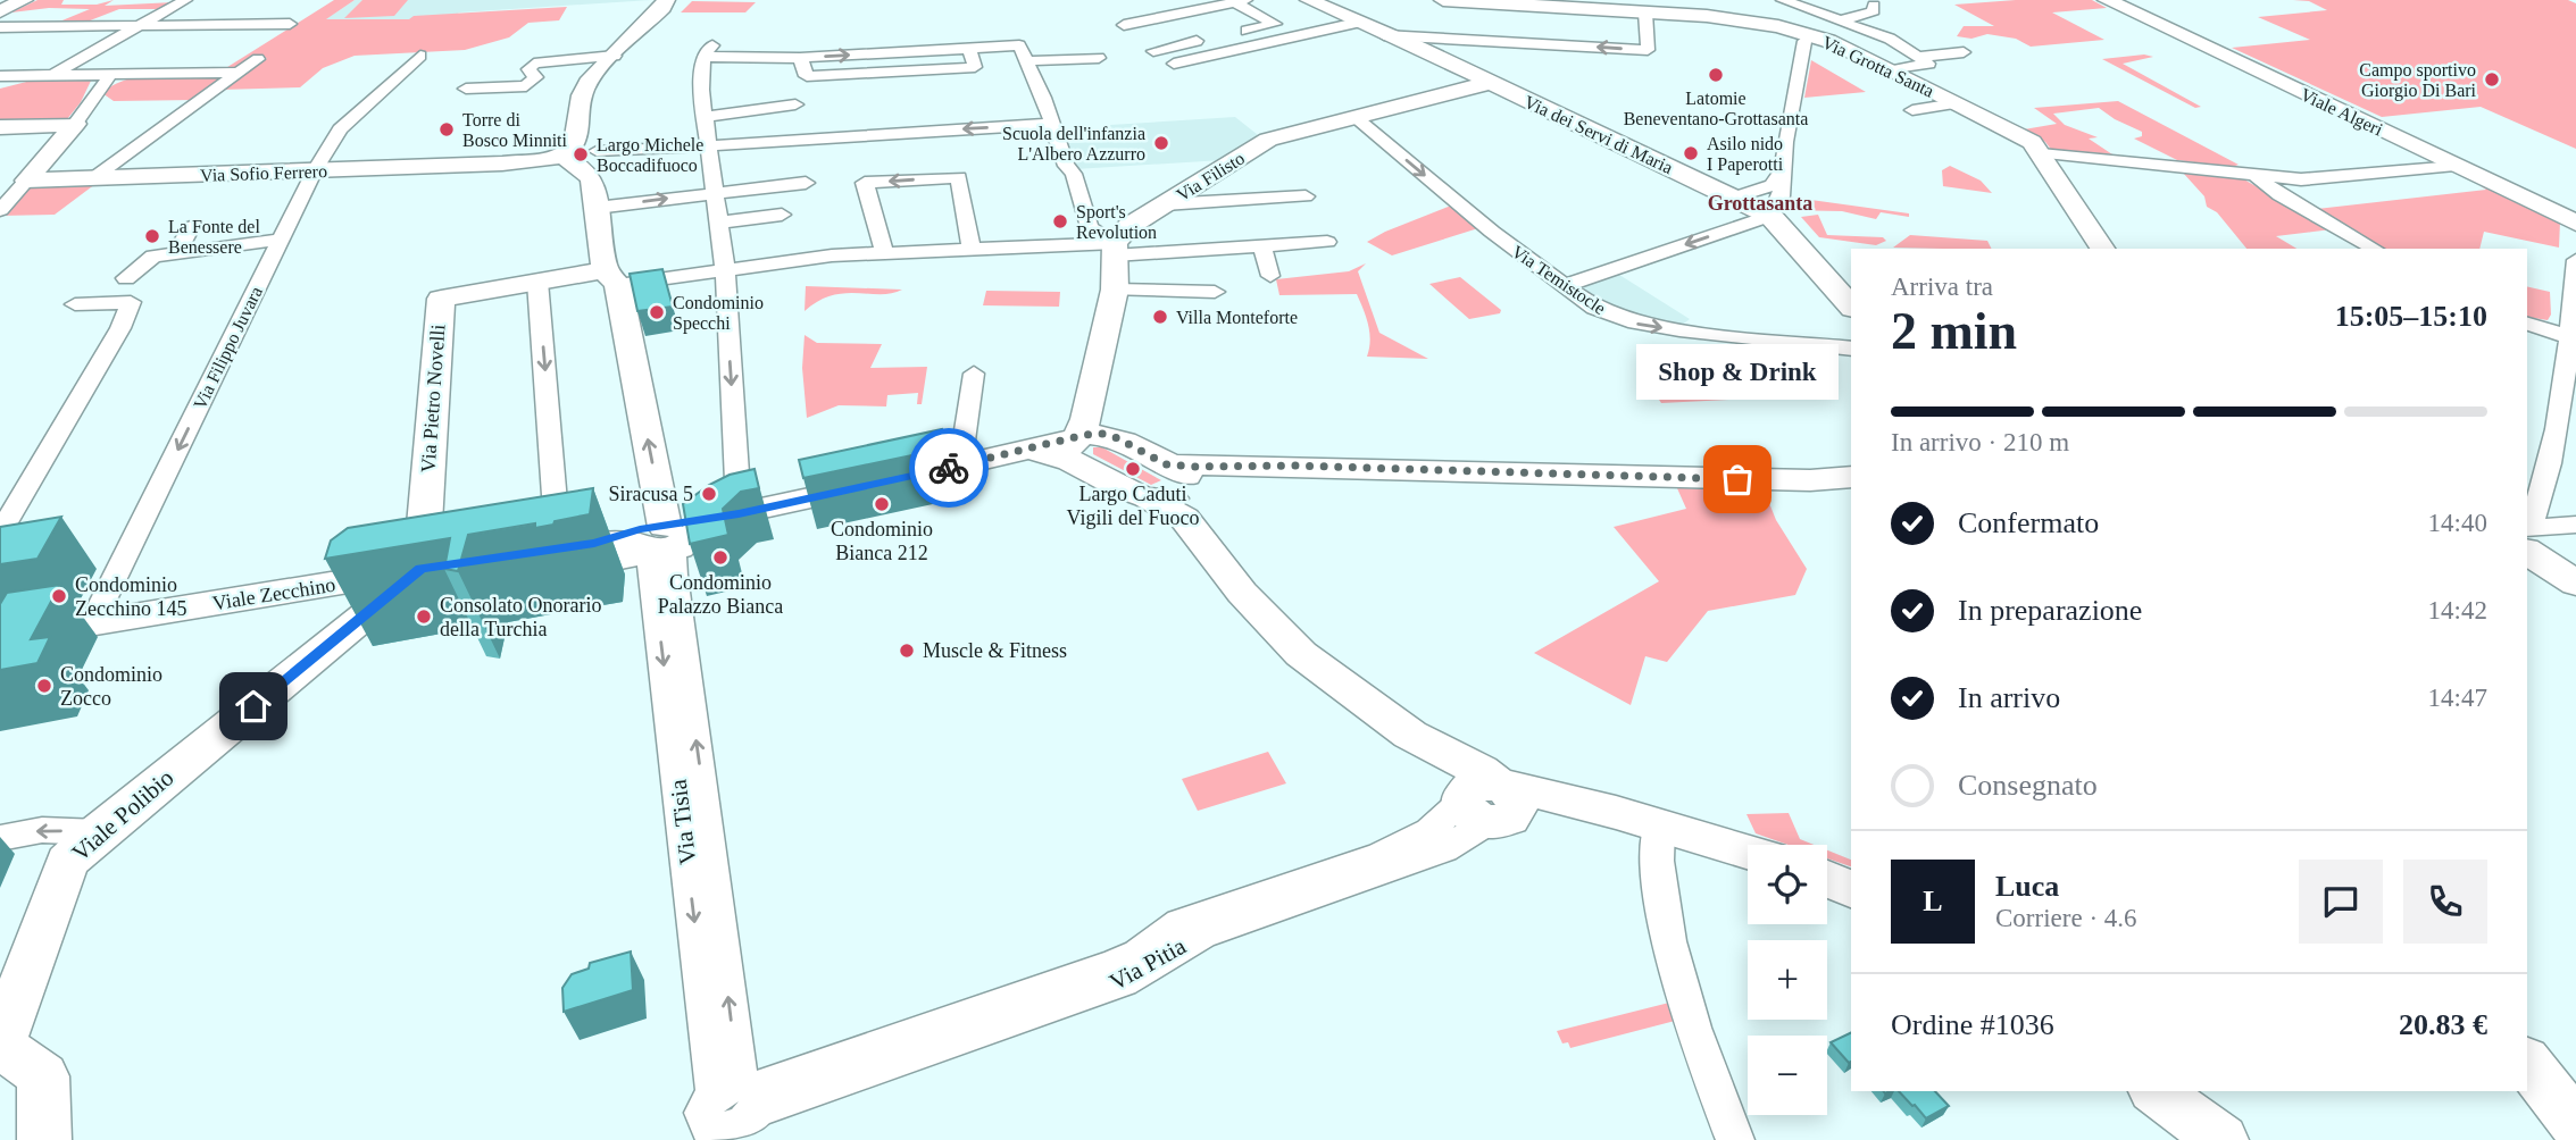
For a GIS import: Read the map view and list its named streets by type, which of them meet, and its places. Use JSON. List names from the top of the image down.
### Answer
{
  "streets": {
    "street": [
      "Via Grotta Santa",
      "Viale Algeri",
      "Via dei Servi di Maria",
      "Via Sofio Ferrero",
      "Via Filisto",
      "Via Temistocle",
      "Via Filippo Juvara",
      "Via Pietro Novelli",
      "Viale Zecchino",
      "Viale Polibio",
      "Via Tisia",
      "Via Pitia"
    ]
  },
  "crossings": [
    ["Via dei Servi di Maria", "Via Filisto"],
    ["Via Sofio Ferrero", "Via Filippo Juvara"],
    ["Via Filisto", "Via Temistocle"],
    ["Via Filippo Juvara", "Viale Zecchino"],
    ["Via Pietro Novelli", "Viale Zecchino"],
    ["Via Pietro Novelli", "Viale Polibio"],
    ["Viale Zecchino", "Viale Polibio"],
    ["Via Tisia", "Via Pitia"]
  ],
  "one_way": ["Via Temistocle", "Via Filippo Juvara"],
  "districts": ["Grottasanta"],
  "places": [
    "Latomie Beneventano-Grottasanta",
    "Campo sportivo Giorgio Di Bari",
    "Torre di Bosco Minniti",
    "Scuola dell'infanzia L'Albero Azzurro",
    "Asilo nido I Paperotti",
    "Largo Michele Boccadifuoco",
    "Sport's Revolution",
    "La Fonte del Benessere",
    "Condominio Specchi",
    "Villa Monteforte",
    "Largo Caduti Vigili del Fuoco",
    "Shop & Drink",
    "Siracusa 5",
    "Condominio Bianca 212",
    "Condominio Palazzo Bianca",
    "Condominio Zecchino 145",
    "Consolato Onorario della Turchia",
    "Muscle & Fitness",
    "Condominio Zocco"
  ],
  "page": {
    "heading": ["2 min", "Arriva tra", "15:05–15:10"],
    "panel": [
      "Luca",
      "Corriere · 4.6",
      "Ordine #1036",
      "20.83 €"
    ],
    "bubble": "Shop & Drink",
    "bar": "In arrivo · 210 m",
    "list": [
      ["Confermato", "14:40"],
      ["In preparazione", "14:42"],
      ["In arrivo", "14:47"],
      "Consegnato"
    ],
    "map_buttons": ["+", "−"],
    "round": "L"
  }
}
